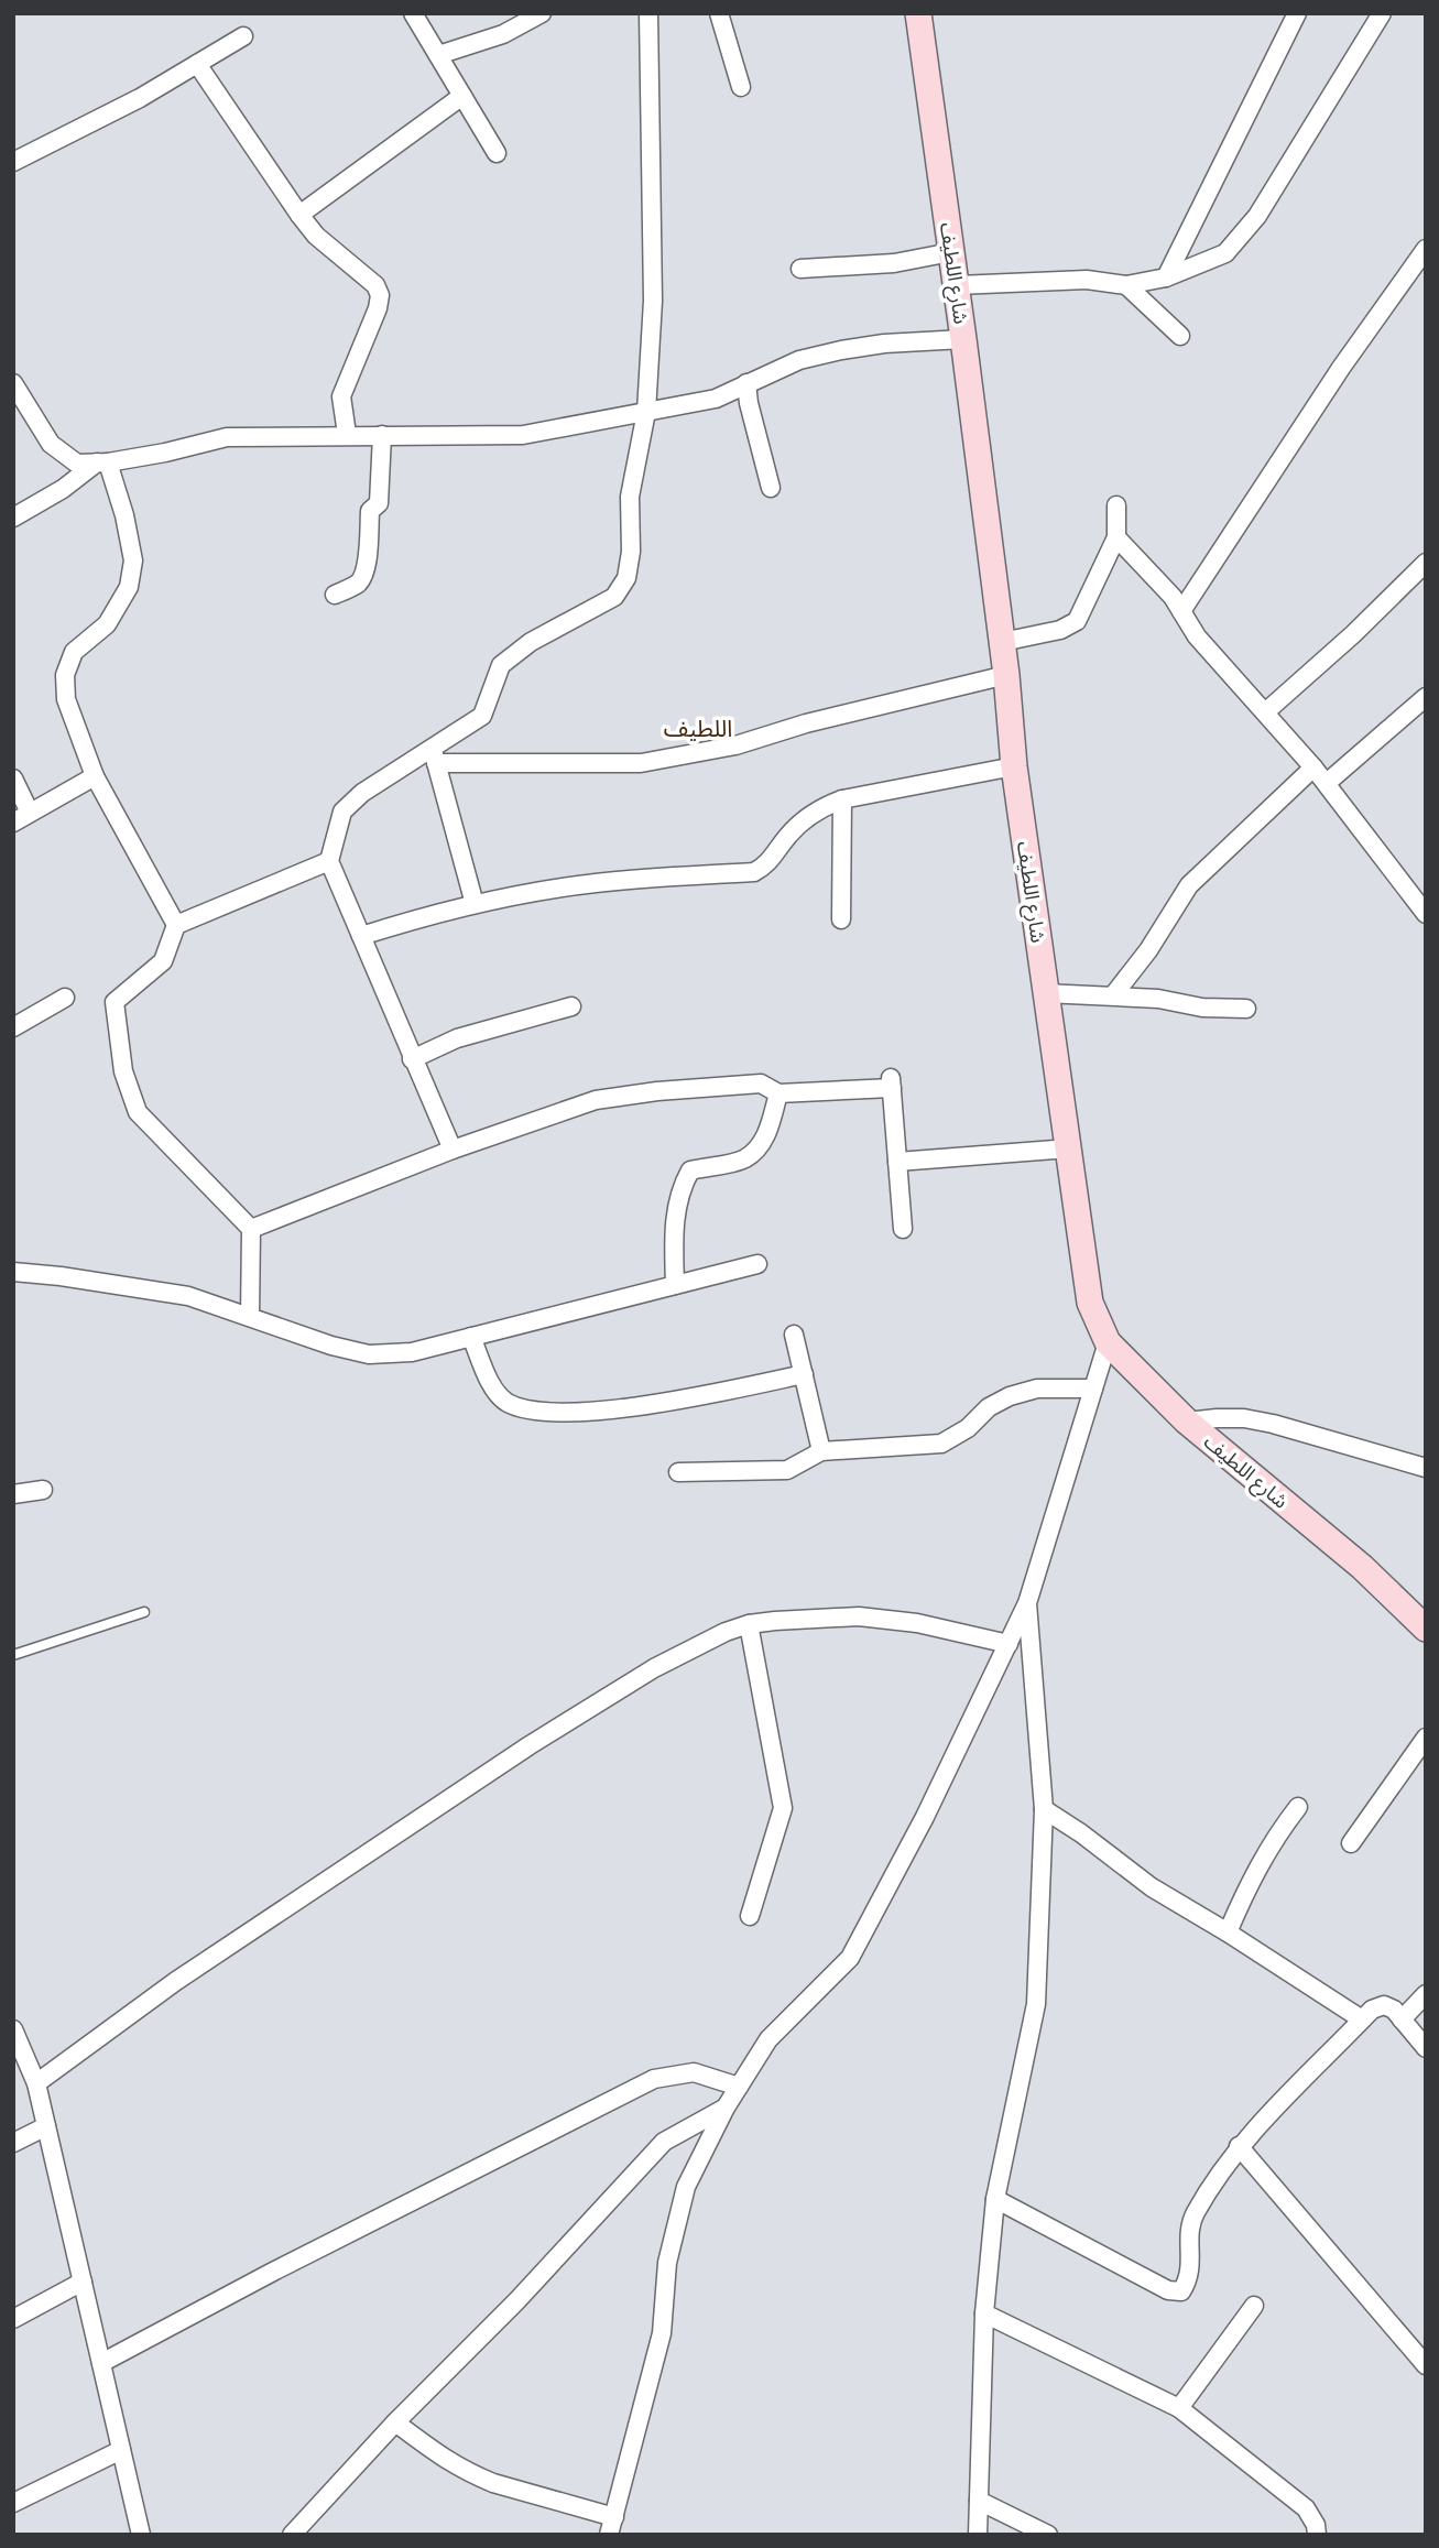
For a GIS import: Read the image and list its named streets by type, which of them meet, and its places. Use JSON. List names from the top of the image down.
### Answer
{
  "streets": {
    "street": ["شارع اللطيف"]
  },
  "districts": ["اللطيف"]
}
